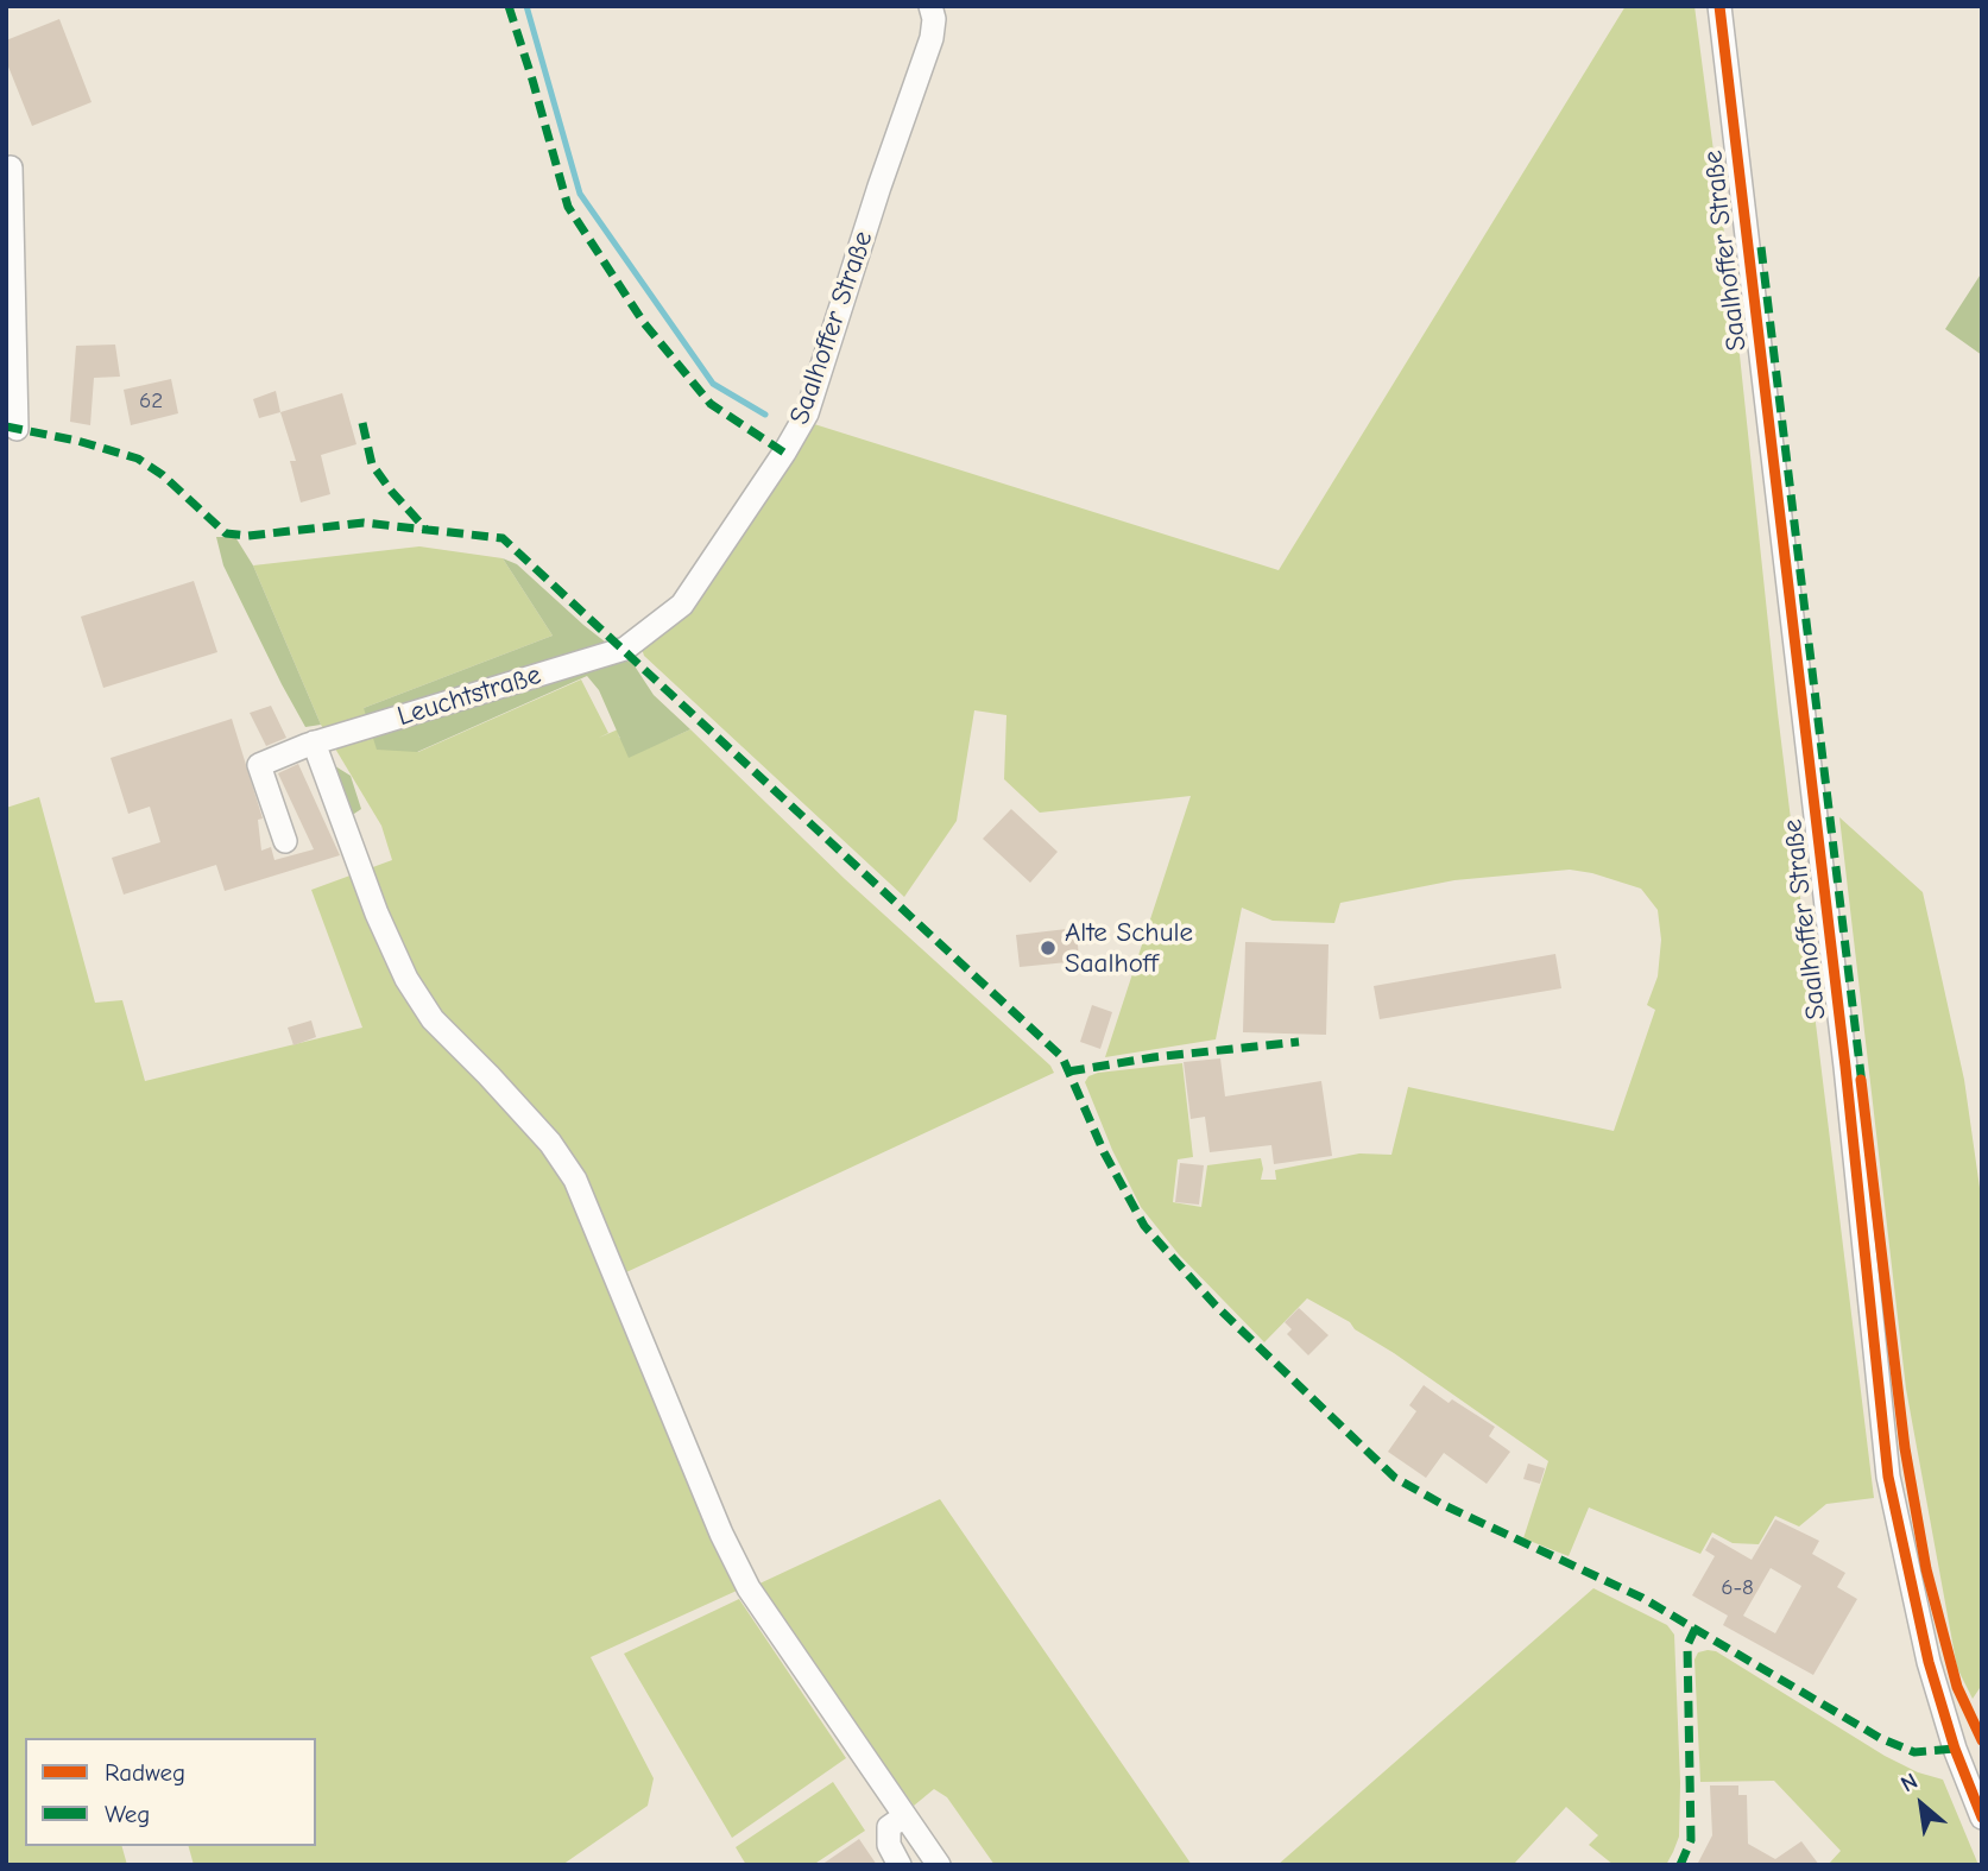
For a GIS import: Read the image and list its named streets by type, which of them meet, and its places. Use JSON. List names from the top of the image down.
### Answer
{
  "streets": {
    "street": ["Saalhoffer Straße", "Leuchtstraße"]
  },
  "crossings": [
    ["Saalhoffer Straße", "Leuchtstraße"]
  ],
  "places": ["Alte Schule Saalhoff"],
  "house_numbers": ["62", "6-8"],
  "legend": ["Radweg", "Weg"],
  "north": "top left"
}
